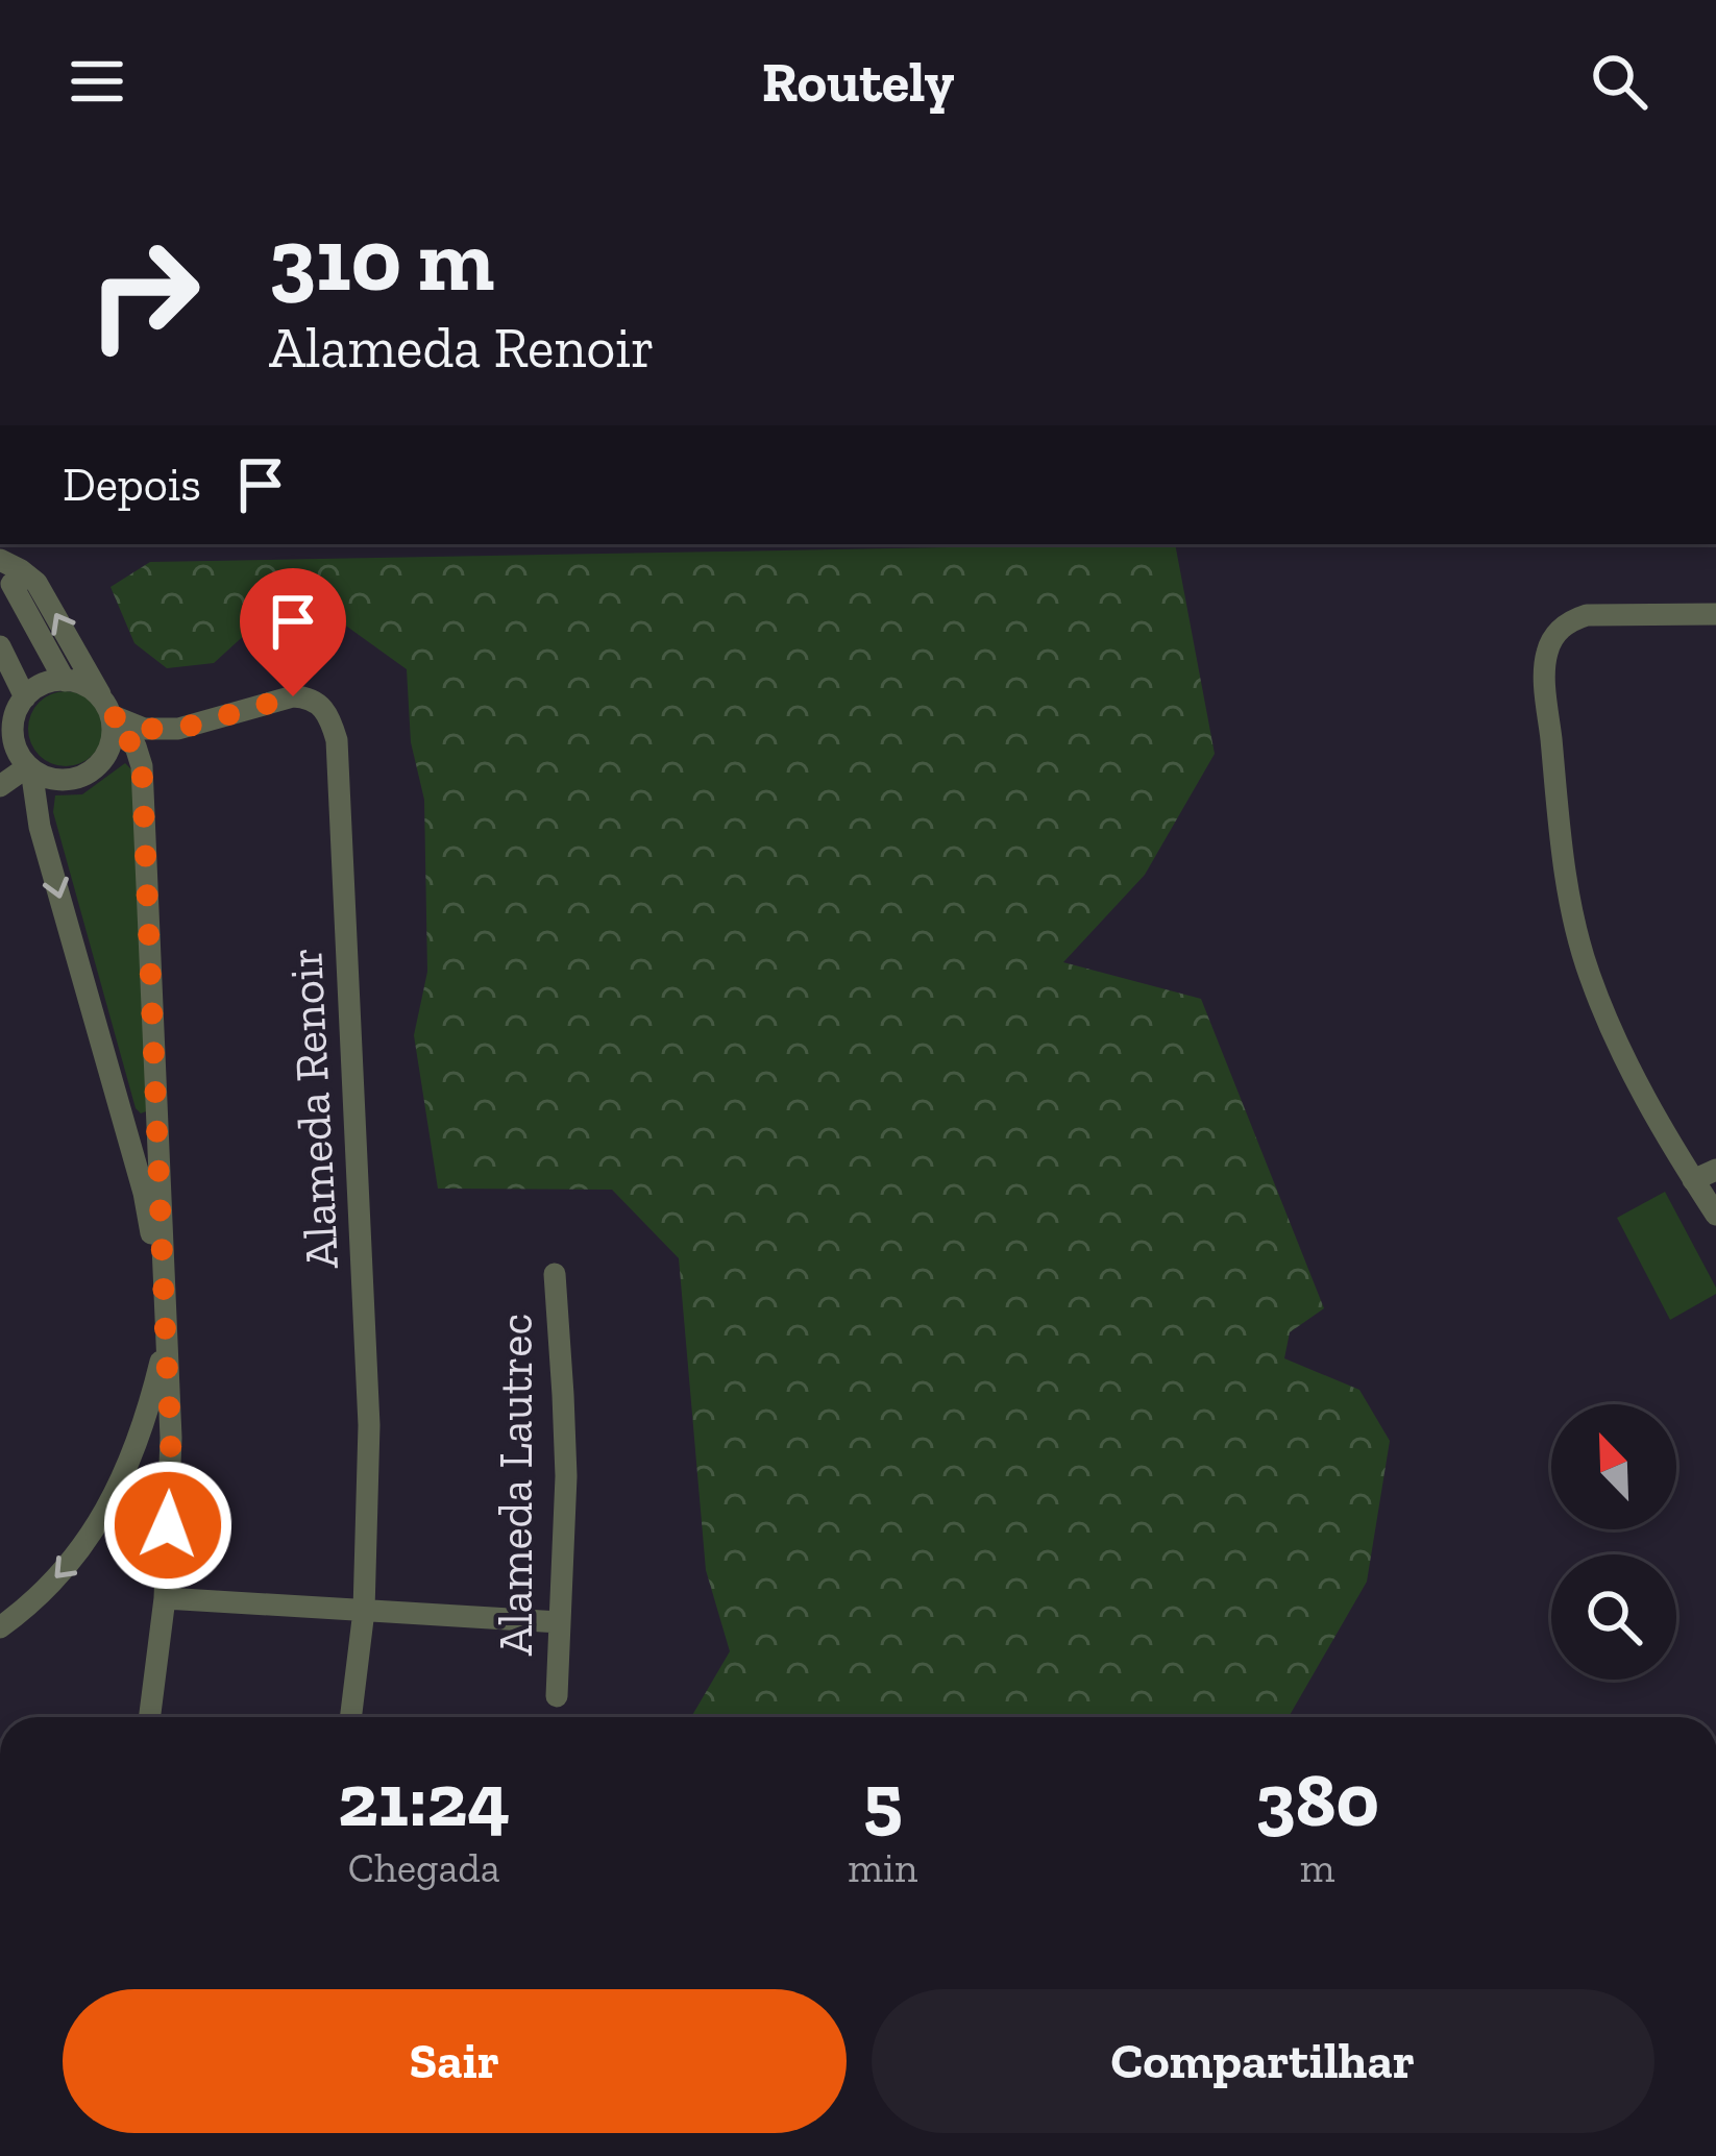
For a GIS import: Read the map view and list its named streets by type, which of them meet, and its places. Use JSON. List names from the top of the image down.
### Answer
{
  "streets": {
    "street": ["Alameda Renoir", "Alameda Lautrec"]
  },
  "north": "top left",
  "page": {
    "header": "Routely",
    "turn": ["310 m", "Alameda Renoir"],
    "then": "Depois",
    "eta": [
      "21:24",
      "Chegada",
      "5",
      "min",
      "380",
      "m"
    ],
    "buttons": ["Sair", "Compartilhar"]
  }
}
